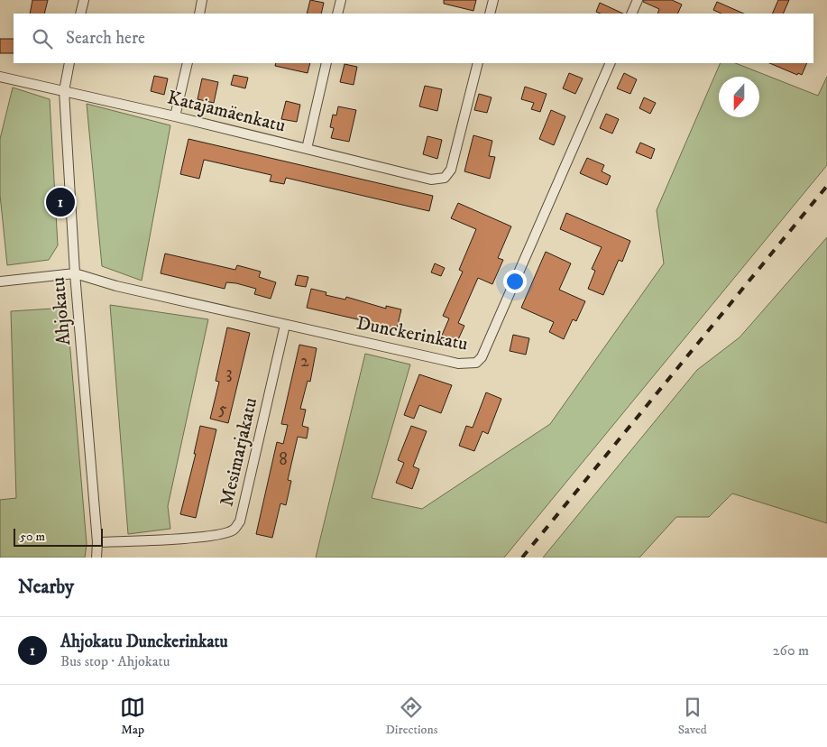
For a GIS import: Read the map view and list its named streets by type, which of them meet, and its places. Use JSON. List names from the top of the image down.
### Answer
{
  "streets": {
    "street": [
      "Katajamäenkatu",
      "Ahjokatu",
      "Dunckerinkatu",
      "Mesimarjakatu"
    ]
  },
  "crossings": [
    ["Katajamäenkatu", "Ahjokatu"],
    ["Ahjokatu", "Dunckerinkatu"],
    ["Ahjokatu", "Mesimarjakatu"],
    ["Dunckerinkatu", "Mesimarjakatu"]
  ],
  "house_numbers": [
    "2",
    "3",
    "5",
    "8"
  ],
  "scale_bar": "50 m",
  "north": "bottom",
  "page": {
    "search": "Search here",
    "pins": "1",
    "scale": "50 m",
    "heading": "Nearby",
    "list": [
      {
        "mark": "1",
        "name": "Ahjokatu Dunckerinkatu",
        "note": "Bus stop · Ahjokatu",
        "value": "260 m"
      }
    ],
    "nav": ["Map", "Directions", "Saved"]
  }
}
